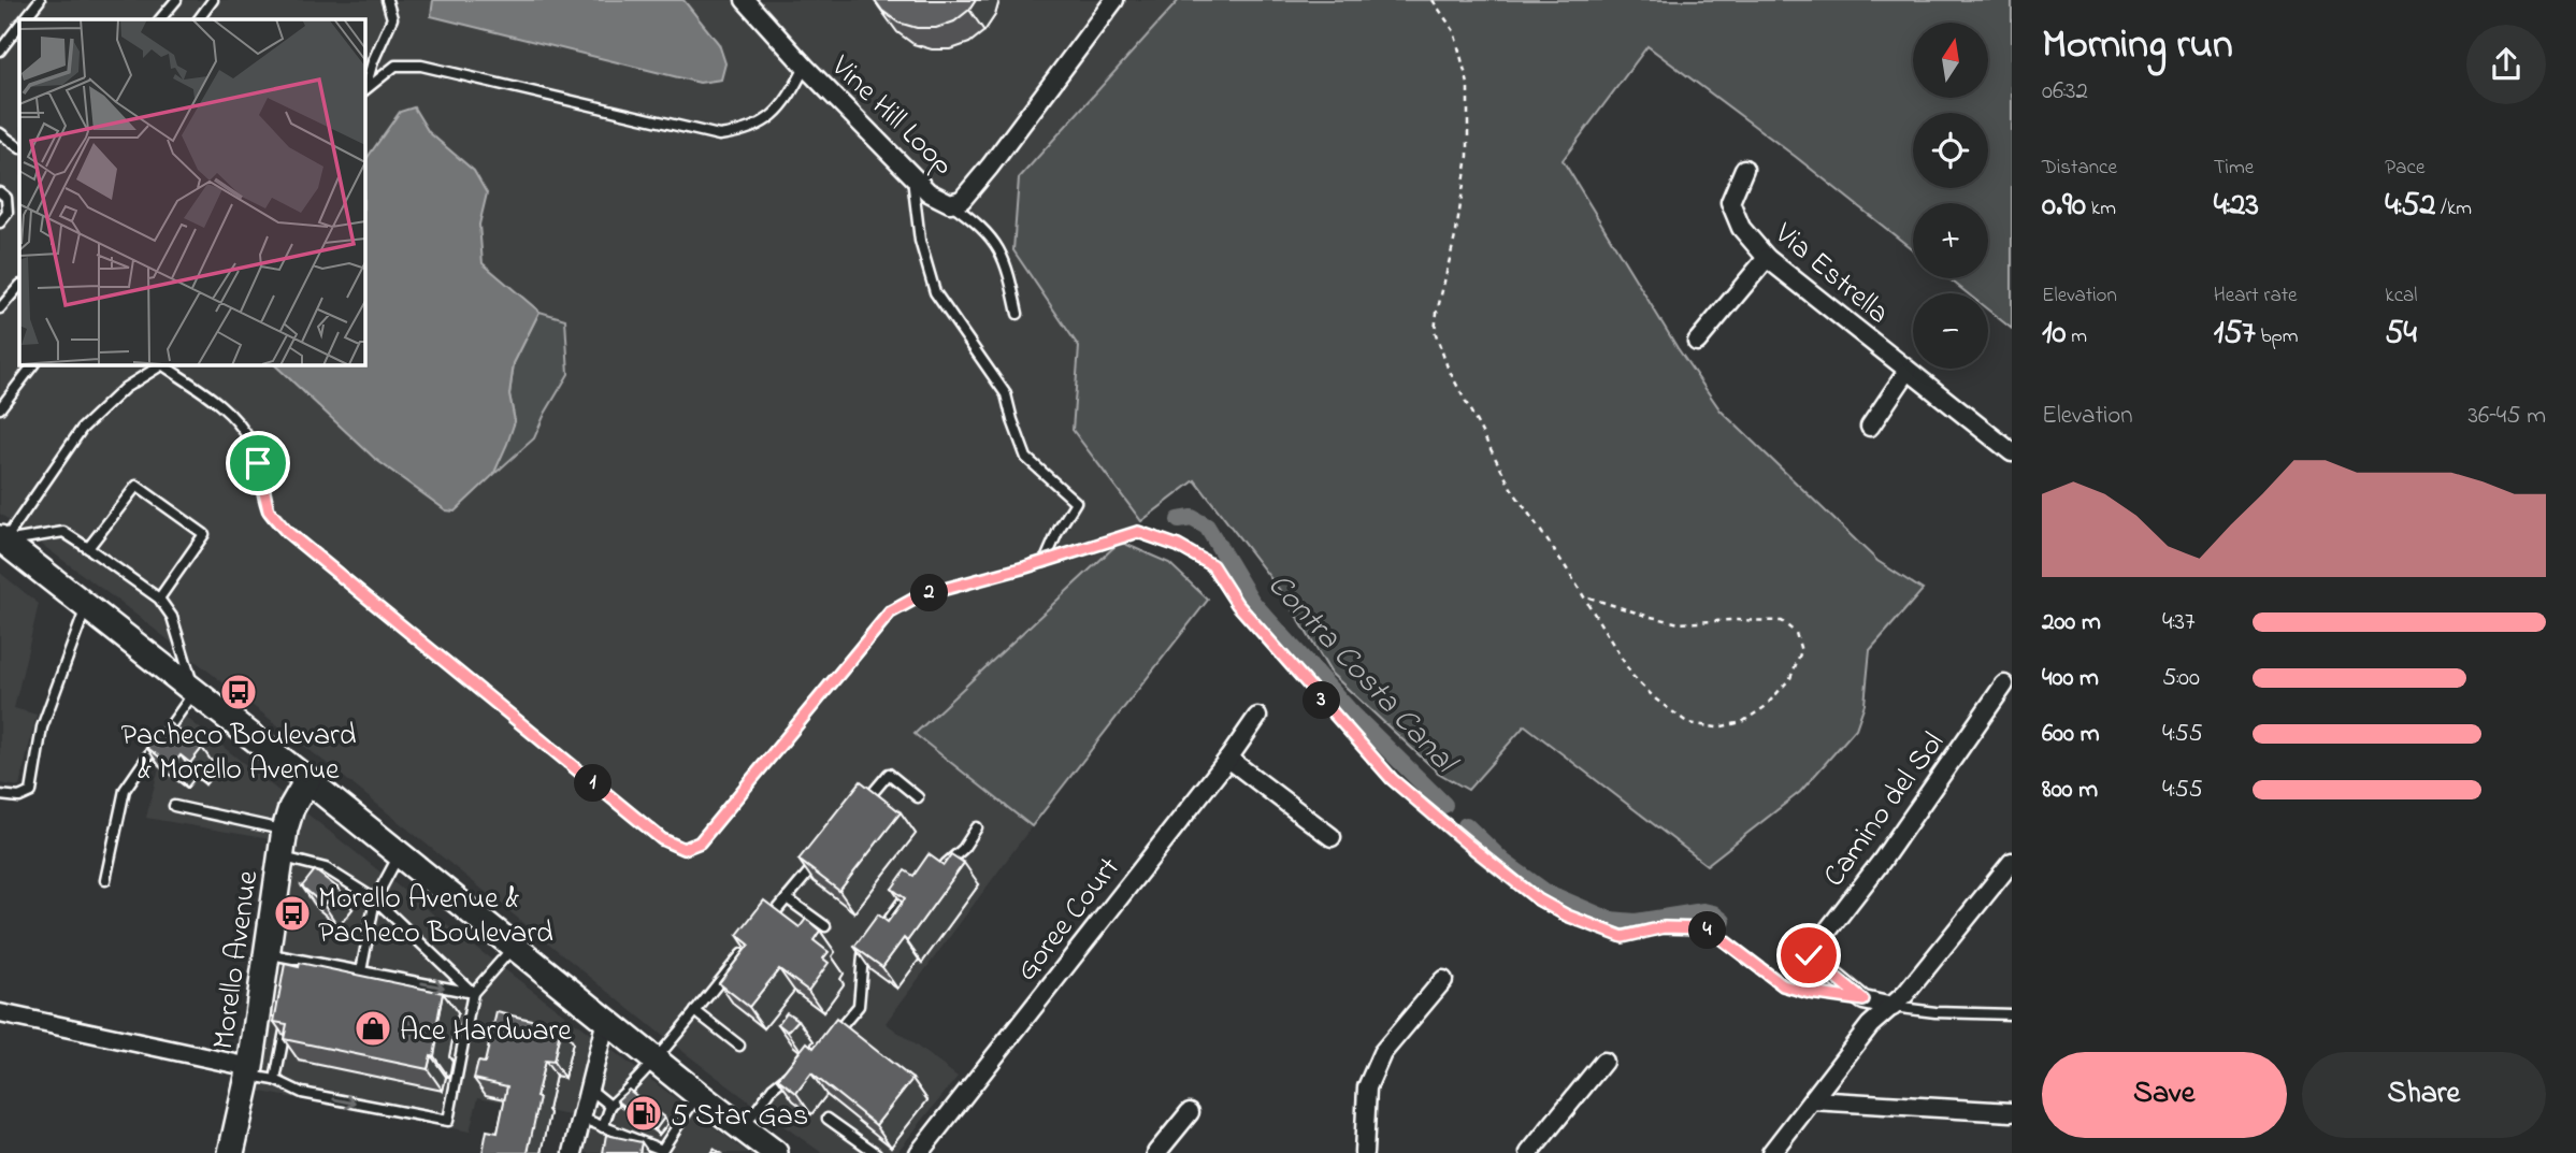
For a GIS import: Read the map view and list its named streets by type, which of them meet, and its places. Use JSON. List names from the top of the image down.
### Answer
{
  "streets": {
    "main road": ["Morello Avenue"],
    "street": [
      "Vine Hill Loop",
      "Via Estrella",
      "Camino del Sol",
      "Goree Court"
    ]
  },
  "water": ["Contra Costa Canal"],
  "places": {
    "bus stop": ["Pacheco Boulevard & Morello Avenue", "Morello Avenue & Pacheco Boulevard"],
    "shop": ["Ace Hardware"],
    "fuel station": ["5 Star Gas"]
  },
  "north": "top",
  "page": {
    "heading": ["Morning run", "06:32"],
    "map_buttons": ["+", "−"],
    "stats": [
      ["Distance", "0.90 km"],
      ["Time", "4:23"],
      ["Pace", "4:52 /km"],
      ["Elevation", "10 m"],
      ["Heart rate", "157 bpm"],
      ["kcal", "54"]
    ],
    "chart": ["Elevation", "36–45 m"],
    "pins": [
      "2",
      "3",
      "1",
      "4"
    ],
    "list": [
      {
        "name": "200 m",
        "note": "4:37"
      },
      {
        "name": "400 m",
        "note": "5:00"
      },
      {
        "name": "600 m",
        "note": "4:55"
      },
      {
        "name": "800 m",
        "note": "4:55"
      }
    ],
    "buttons": ["Save", "Share"]
  }
}
